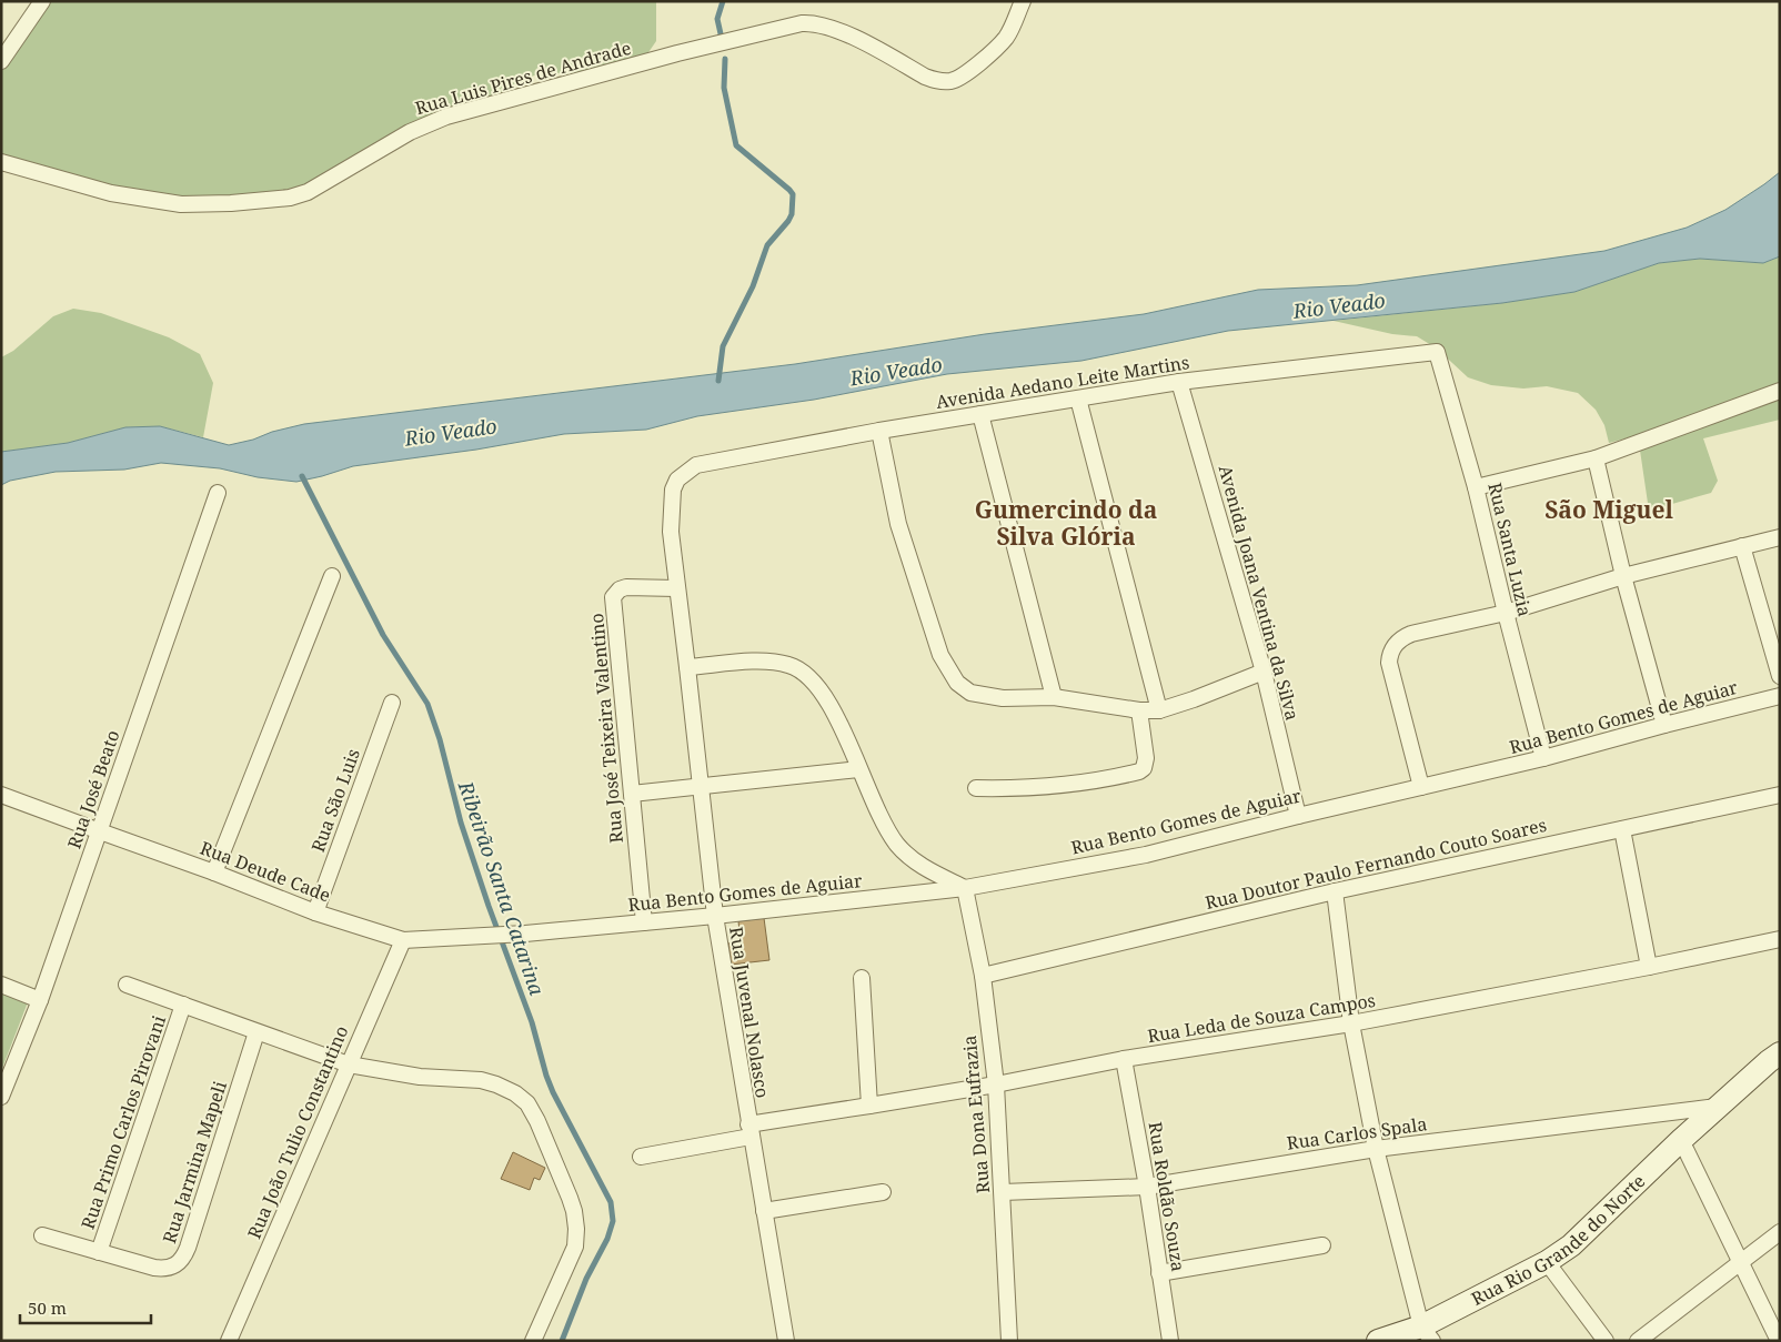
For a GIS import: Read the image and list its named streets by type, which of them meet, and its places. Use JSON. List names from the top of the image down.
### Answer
{
  "streets": {
    "main road": ["Rua Rio Grande do Norte"],
    "street": [
      "Rua Luis Pires de Andrade",
      "Avenida Aedano Leite Martins",
      "Rua Santa Luzia",
      "Avenida Joana Ventina da Silva",
      "Rua Bento Gomes de Aguiar",
      "Rua José Teixeira Valentino",
      "Rua José Beato",
      "Rua São Luis",
      "Rua Doutor Paulo Fernando Couto Soares",
      "Rua Deude Cade",
      "Rua Juvenal Nolasco",
      "Rua Leda de Souza Campos",
      "Rua Dona Eufrazia",
      "Rua Primo Carlos Pirovani",
      "Rua João Tulio Constantino",
      "Rua Carlos Spala",
      "Rua Jarmina Mapeli",
      "Rua Roldão Souza"
    ]
  },
  "crossings": [
    ["Avenida Aedano Leite Martins", "Rua Santa Luzia"],
    ["Avenida Aedano Leite Martins", "Avenida Joana Ventina da Silva"],
    ["Avenida Aedano Leite Martins", "Rua Juvenal Nolasco"],
    ["Rua Santa Luzia", "Rua Bento Gomes de Aguiar"],
    ["Avenida Joana Ventina da Silva", "Rua Bento Gomes de Aguiar"],
    ["Rua Bento Gomes de Aguiar", "Rua José Teixeira Valentino"],
    ["Rua Bento Gomes de Aguiar", "Rua Deude Cade"],
    ["Rua Bento Gomes de Aguiar", "Rua Juvenal Nolasco"],
    ["Rua Bento Gomes de Aguiar", "Rua Dona Eufrazia"],
    ["Rua José Teixeira Valentino", "Rua Juvenal Nolasco"],
    ["Rua José Beato", "Rua Deude Cade"],
    ["Rua São Luis", "Rua Deude Cade"],
    ["Rua Doutor Paulo Fernando Couto Soares", "Rua Dona Eufrazia"],
    ["Rua Deude Cade", "Rua João Tulio Constantino"],
    ["Rua Juvenal Nolasco", "Rua Leda de Souza Campos"],
    ["Rua Leda de Souza Campos", "Rua Dona Eufrazia"],
    ["Rua Leda de Souza Campos", "Rua Roldão Souza"],
    ["Rua Dona Eufrazia", "Rua Carlos Spala"],
    ["Rua Primo Carlos Pirovani", "Rua João Tulio Constantino"],
    ["Rua Primo Carlos Pirovani", "Rua Jarmina Mapeli"],
    ["Rua Carlos Spala", "Rua Roldão Souza"],
    ["Rua Carlos Spala", "Rua Rio Grande do Norte"]
  ],
  "districts": ["Gumercindo da Silva Glória", "São Miguel"],
  "water": ["Rio Veado", "Ribeirão Santa Catarina"],
  "scale_bar": "50 m"
}
